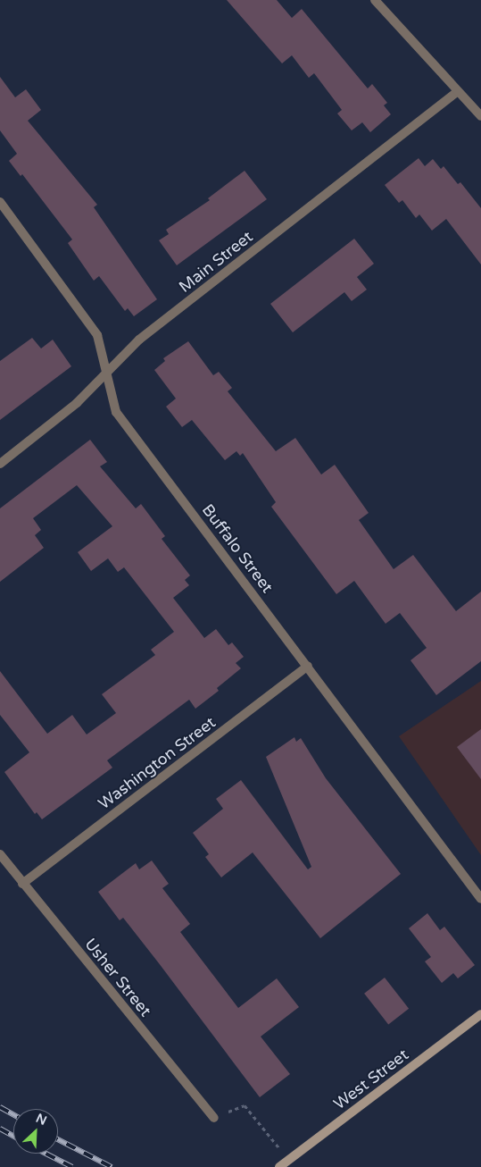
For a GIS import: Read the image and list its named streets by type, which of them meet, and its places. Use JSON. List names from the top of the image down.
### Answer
{
  "streets": {
    "main road": ["West Street"],
    "street": [
      "Main Street",
      "Buffalo Street",
      "Washington Street",
      "Usher Street"
    ]
  },
  "crossings": [
    ["Main Street", "Buffalo Street"],
    ["Buffalo Street", "Washington Street"],
    ["Washington Street", "Usher Street"]
  ],
  "north": "top right"
}
